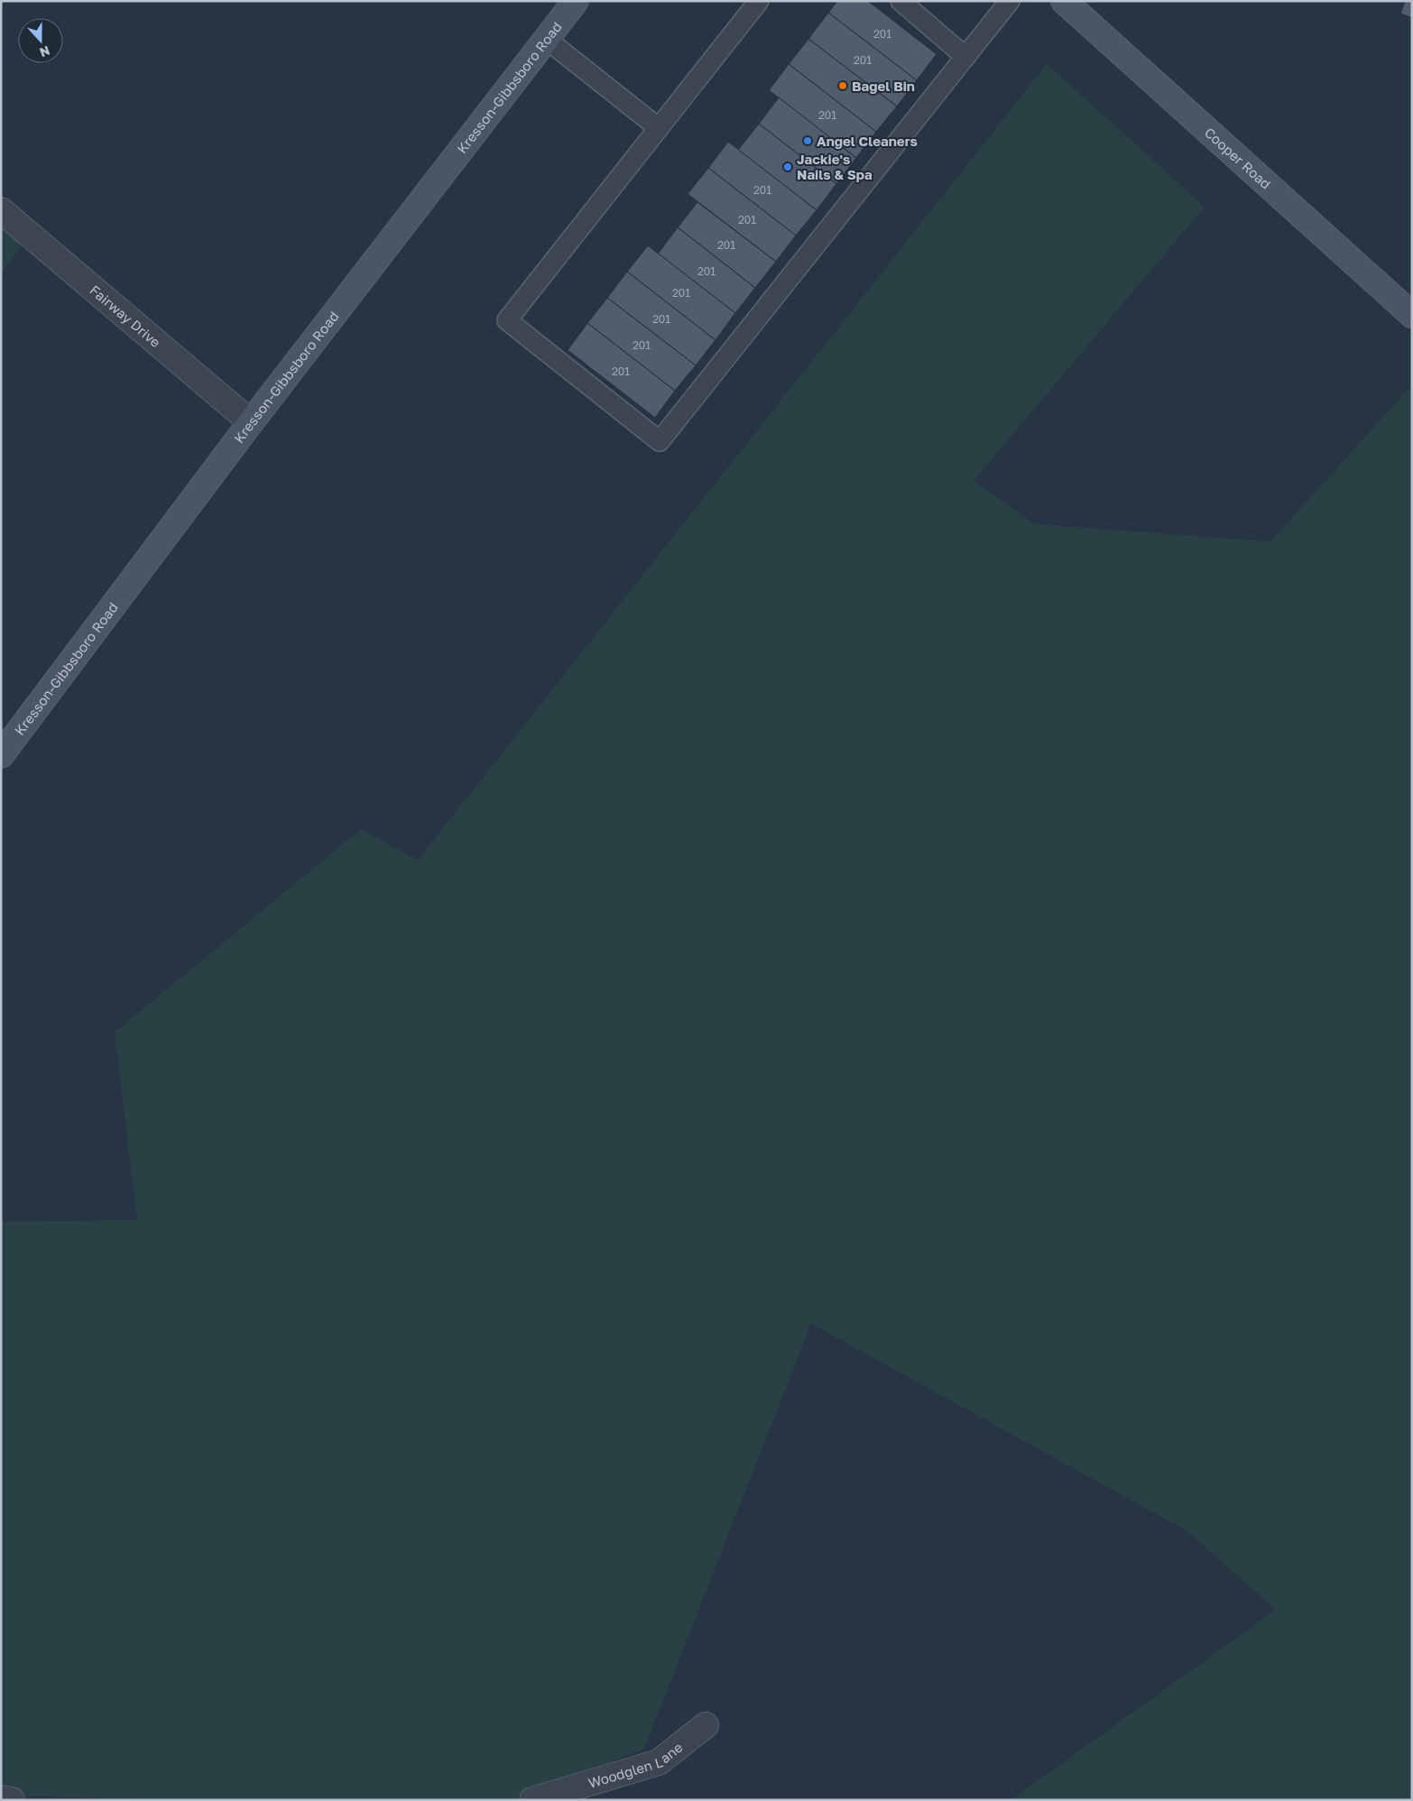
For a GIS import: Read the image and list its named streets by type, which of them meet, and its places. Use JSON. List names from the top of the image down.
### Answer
{
  "streets": {
    "street": [
      "Kresson-Gibbsboro Road",
      "Cooper Road",
      "Fairway Drive",
      "Woodglen Lane"
    ]
  },
  "crossings": [
    ["Kresson-Gibbsboro Road", "Fairway Drive"]
  ],
  "places": ["Bagel Bin", "Angel Cleaners", "Jackie's Nails & Spa"],
  "house_numbers": [
    "201",
    "201",
    "201",
    "201",
    "201",
    "201",
    "201",
    "201",
    "201",
    "201",
    "201"
  ],
  "north": "bottom"
}
